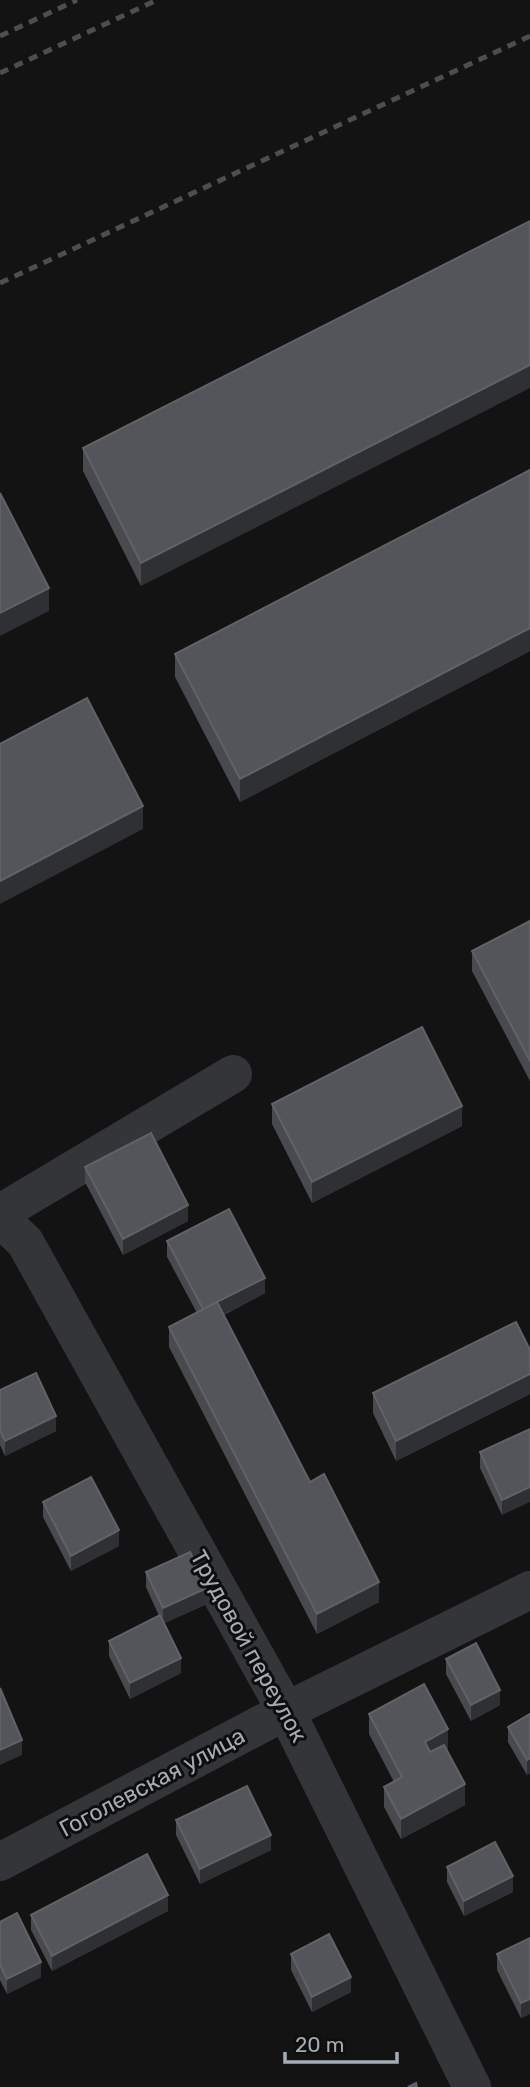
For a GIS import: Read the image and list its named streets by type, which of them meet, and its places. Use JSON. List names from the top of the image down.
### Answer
{
  "streets": {
    "street": ["Трудовой переулок", "Гоголевская улица"]
  },
  "crossings": [
    ["Трудовой переулок", "Гоголевская улица"]
  ],
  "scale_bar": "20 m"
}
